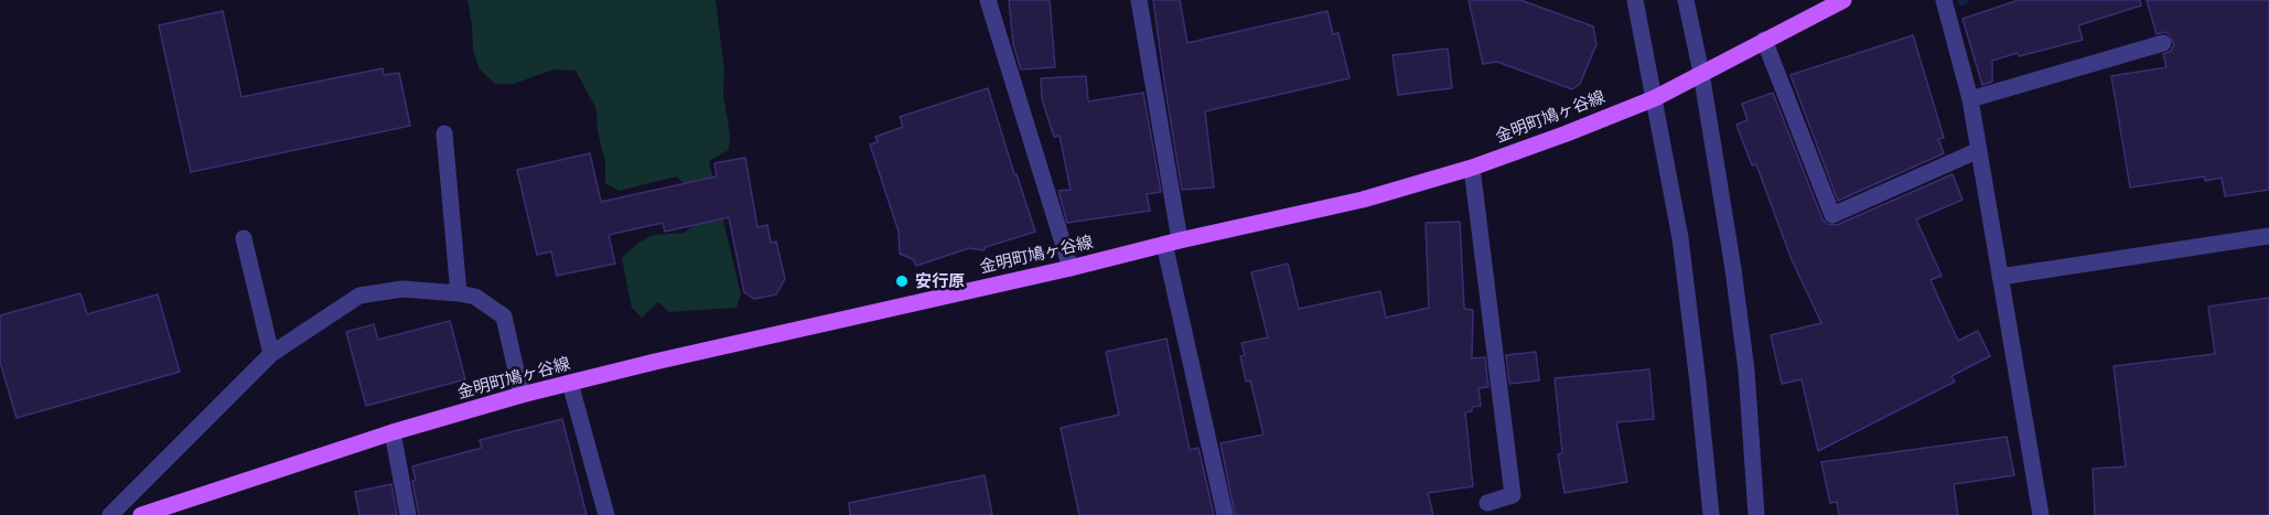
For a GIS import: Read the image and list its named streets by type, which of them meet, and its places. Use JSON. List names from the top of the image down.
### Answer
{
  "streets": {
    "main road": ["金明町鳩ヶ谷線"]
  },
  "places": ["安行原"]
}
